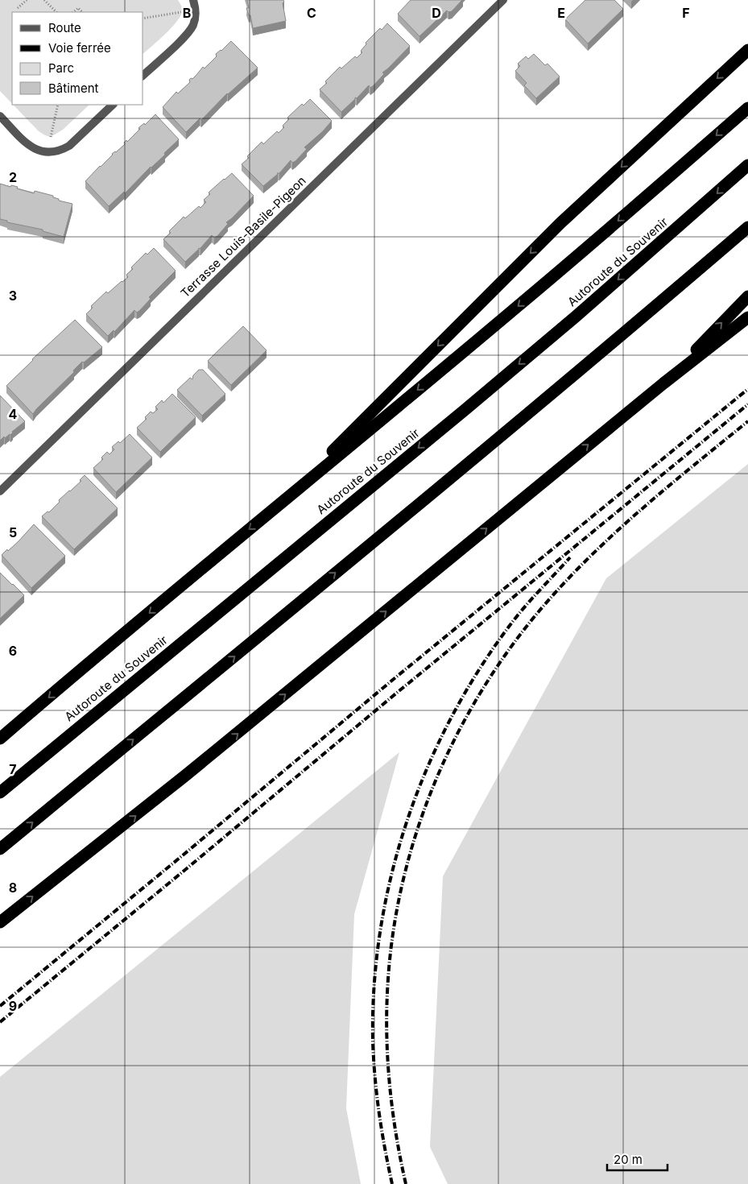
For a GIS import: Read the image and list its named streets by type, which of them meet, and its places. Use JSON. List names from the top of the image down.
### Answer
{
  "streets": {
    "highway": ["Autoroute du Souvenir"],
    "street": ["Terrasse Louis-Basile-Pigeon"]
  },
  "legend": [
    "Route",
    "Voie ferrée",
    "Parc",
    "Bâtiment"
  ],
  "scale_bar": "20 m",
  "grid": {
    "columns": [
      "B",
      "C",
      "D",
      "E",
      "F"
    ],
    "rows": [
      "2",
      "3",
      "4",
      "5",
      "6",
      "7",
      "8",
      "9"
    ]
  }
}
